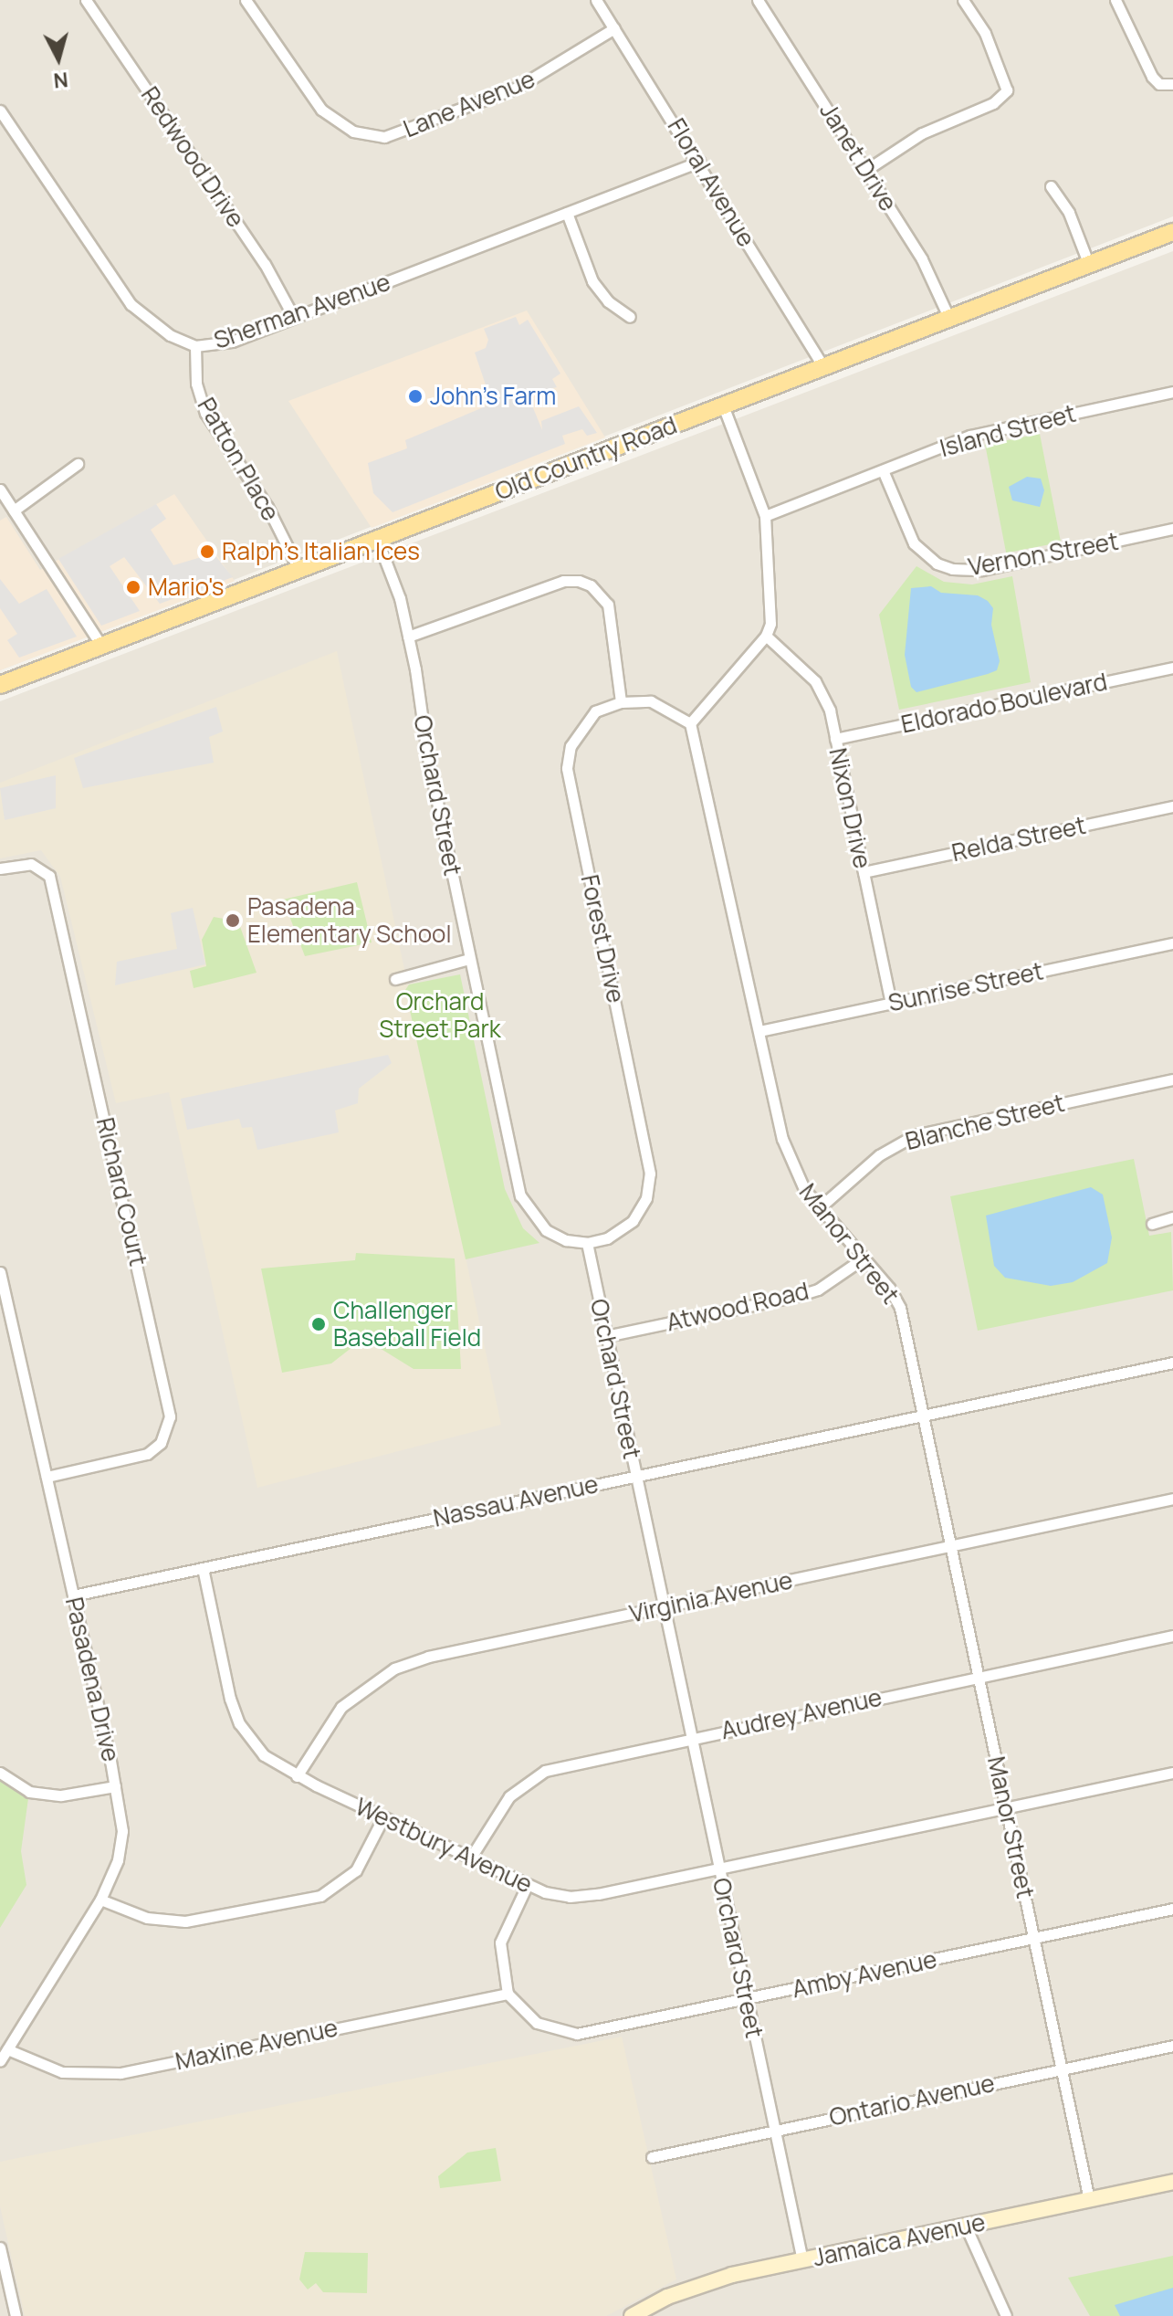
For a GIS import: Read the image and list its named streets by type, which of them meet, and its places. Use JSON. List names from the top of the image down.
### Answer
{
  "streets": {
    "main road": ["Old Country Road"],
    "street": [
      "Lane Avenue",
      "Redwood Drive",
      "Janet Drive",
      "Floral Avenue",
      "Sherman Avenue",
      "Island Street",
      "Patton Place",
      "Vernon Street",
      "Eldorado Boulevard",
      "Orchard Street",
      "Nixon Drive",
      "Relda Street",
      "Forest Drive",
      "Sunrise Street",
      "Blanche Street",
      "Richard Court",
      "Manor Street",
      "Atwood Road",
      "Nassau Avenue",
      "Virginia Avenue",
      "Pasadena Drive",
      "Audrey Avenue",
      "Westbury Avenue",
      "Amby Avenue",
      "Maxine Avenue",
      "Ontario Avenue",
      "Jamaica Avenue"
    ]
  },
  "crossings": [
    ["Lane Avenue", "Floral Avenue"],
    ["Redwood Drive", "Sherman Avenue"],
    ["Janet Drive", "Old Country Road"],
    ["Floral Avenue", "Sherman Avenue"],
    ["Floral Avenue", "Old Country Road"],
    ["Sherman Avenue", "Patton Place"],
    ["Island Street", "Vernon Street"],
    ["Old Country Road", "Patton Place"],
    ["Old Country Road", "Orchard Street"],
    ["Eldorado Boulevard", "Nixon Drive"],
    ["Orchard Street", "Forest Drive"],
    ["Orchard Street", "Atwood Road"],
    ["Orchard Street", "Nassau Avenue"],
    ["Orchard Street", "Virginia Avenue"],
    ["Orchard Street", "Audrey Avenue"],
    ["Orchard Street", "Westbury Avenue"],
    ["Orchard Street", "Amby Avenue"],
    ["Orchard Street", "Ontario Avenue"],
    ["Orchard Street", "Jamaica Avenue"],
    ["Nixon Drive", "Relda Street"],
    ["Nixon Drive", "Sunrise Street"],
    ["Forest Drive", "Manor Street"],
    ["Sunrise Street", "Manor Street"],
    ["Blanche Street", "Manor Street"],
    ["Richard Court", "Pasadena Drive"],
    ["Manor Street", "Atwood Road"],
    ["Manor Street", "Nassau Avenue"],
    ["Manor Street", "Virginia Avenue"],
    ["Manor Street", "Audrey Avenue"],
    ["Manor Street", "Westbury Avenue"],
    ["Manor Street", "Amby Avenue"],
    ["Manor Street", "Ontario Avenue"],
    ["Manor Street", "Jamaica Avenue"],
    ["Nassau Avenue", "Pasadena Drive"],
    ["Nassau Avenue", "Westbury Avenue"],
    ["Virginia Avenue", "Westbury Avenue"],
    ["Pasadena Drive", "Maxine Avenue"],
    ["Audrey Avenue", "Westbury Avenue"],
    ["Amby Avenue", "Maxine Avenue"]
  ],
  "parks": ["Orchard Street Park"],
  "places": [
    "John's Farm",
    "Ralph's Italian Ices",
    "Mario's",
    "Pasadena Elementary School",
    "Challenger Baseball Field"
  ],
  "north": "bottom"
}
